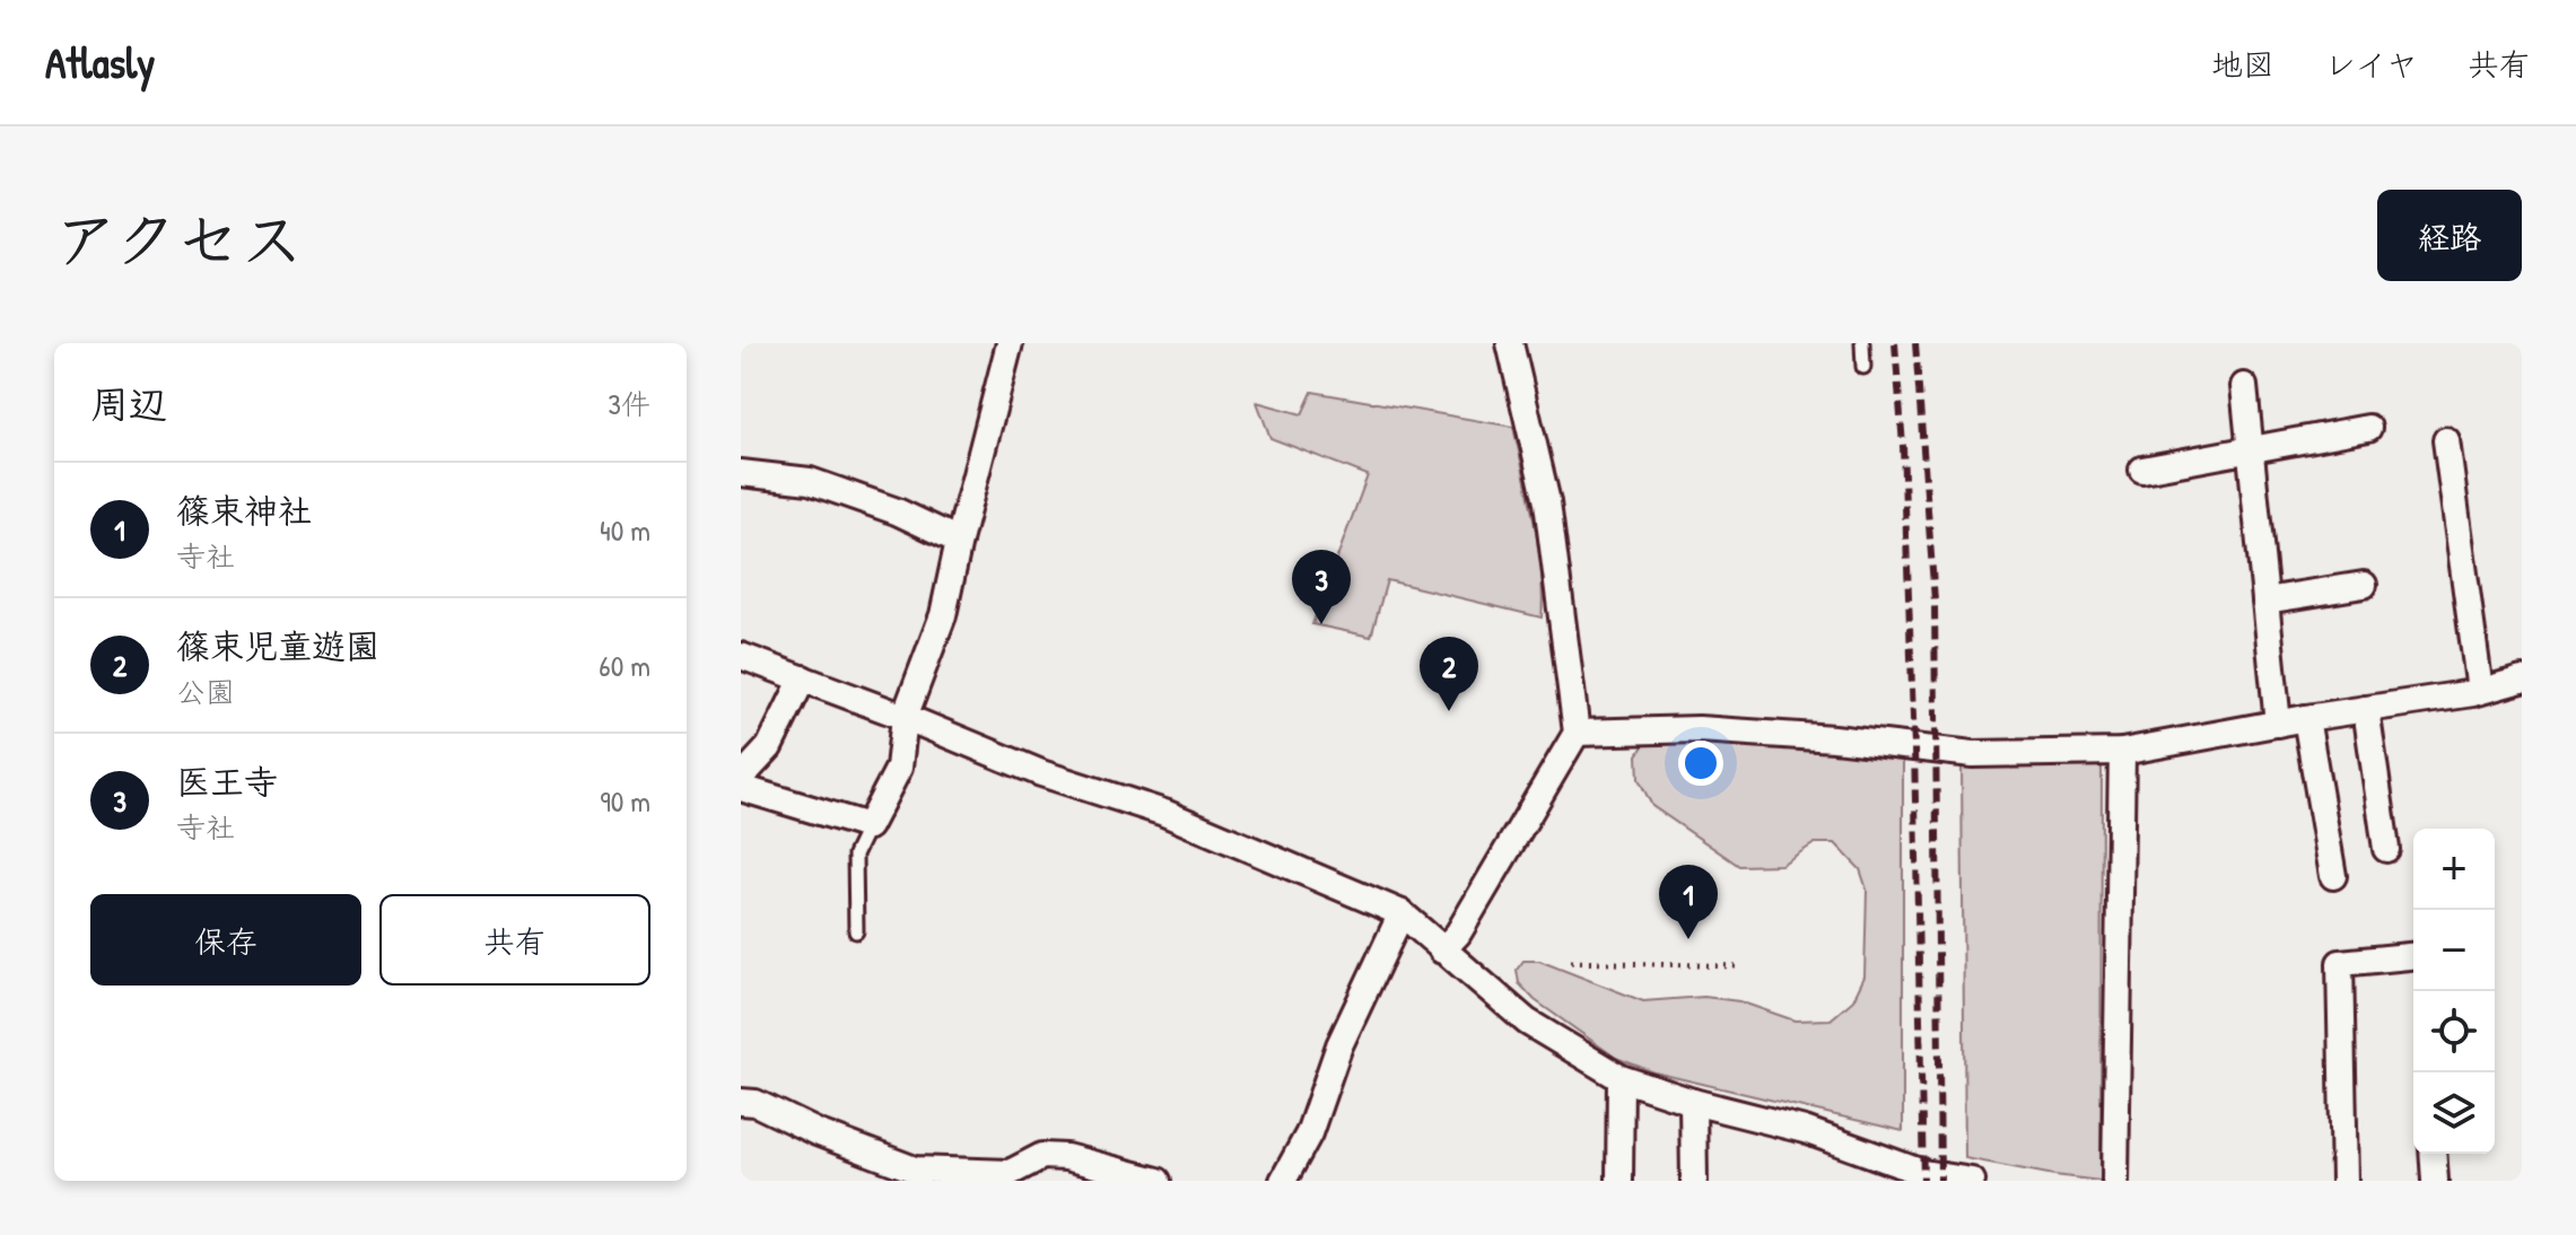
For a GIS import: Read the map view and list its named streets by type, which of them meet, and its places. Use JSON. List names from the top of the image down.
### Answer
{
  "page": {
    "header": "Atlasly",
    "nav": ["地図", "レイヤ", "共有"],
    "title": "アクセス",
    "buttons": [
      "経路",
      ["保存", "共有"]
    ],
    "heading": ["周辺", "3件"],
    "list": [
      {
        "mark": "1",
        "name": "篠束神社",
        "note": "寺社",
        "value": "40 m"
      },
      {
        "mark": "2",
        "name": "篠束児童遊園",
        "note": "公園",
        "value": "60 m"
      },
      {
        "mark": "3",
        "name": "医王寺",
        "note": "寺社",
        "value": "90 m"
      }
    ],
    "pins": ["3", "2", "1"],
    "map_buttons": ["+", "−"]
  }
}
